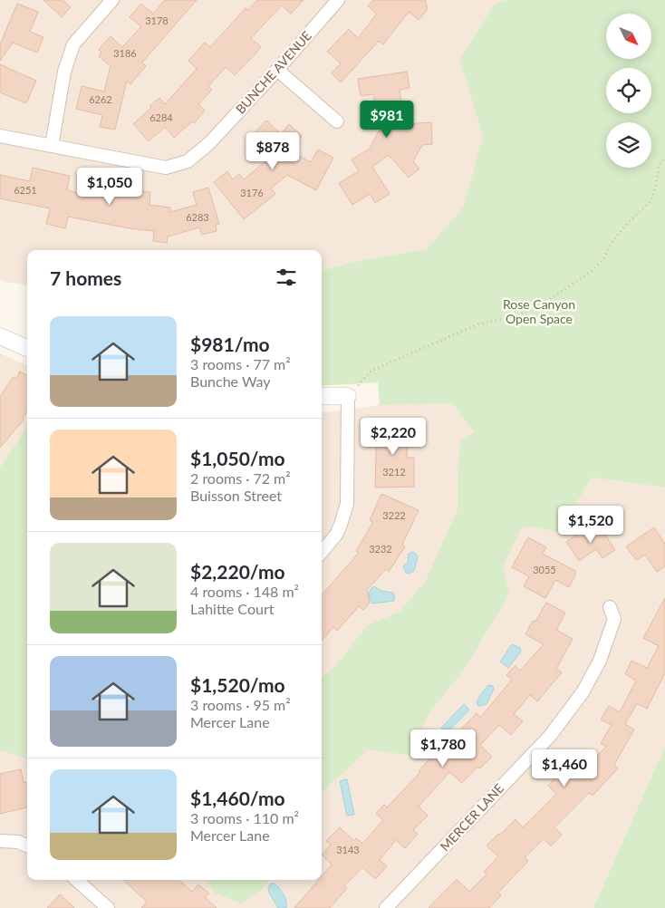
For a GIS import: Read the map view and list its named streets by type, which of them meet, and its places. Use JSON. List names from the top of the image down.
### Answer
{
  "streets": {
    "street": ["BUNCHE AVENUE", "MERCER LANE"]
  },
  "parks": ["Rose Canyon Open Space"],
  "house_numbers": [
    "3178",
    "3186",
    "6262",
    "6284",
    "6251",
    "3176",
    "6283",
    "3212",
    "3222",
    "3232",
    "3055",
    "3143"
  ],
  "north": "bottom right",
  "page": {
    "price": [
      "$981",
      "$878",
      "$1,050",
      "$2,220",
      "$1,520",
      "$1,780",
      "$1,460"
    ],
    "heading": "7 homes",
    "list": [
      {
        "name": "$981/mo",
        "note": "3 rooms · 77 m² · Bunche Way"
      },
      {
        "name": "$1,050/mo",
        "note": "2 rooms · 72 m² · Buisson Street"
      },
      {
        "name": "$2,220/mo",
        "note": "4 rooms · 148 m² · Lahitte Court"
      },
      {
        "name": "$1,520/mo",
        "note": "3 rooms · 95 m² · Mercer Lane"
      },
      {
        "name": "$1,460/mo",
        "note": "3 rooms · 110 m² · Mercer Lane"
      }
    ]
  }
}
